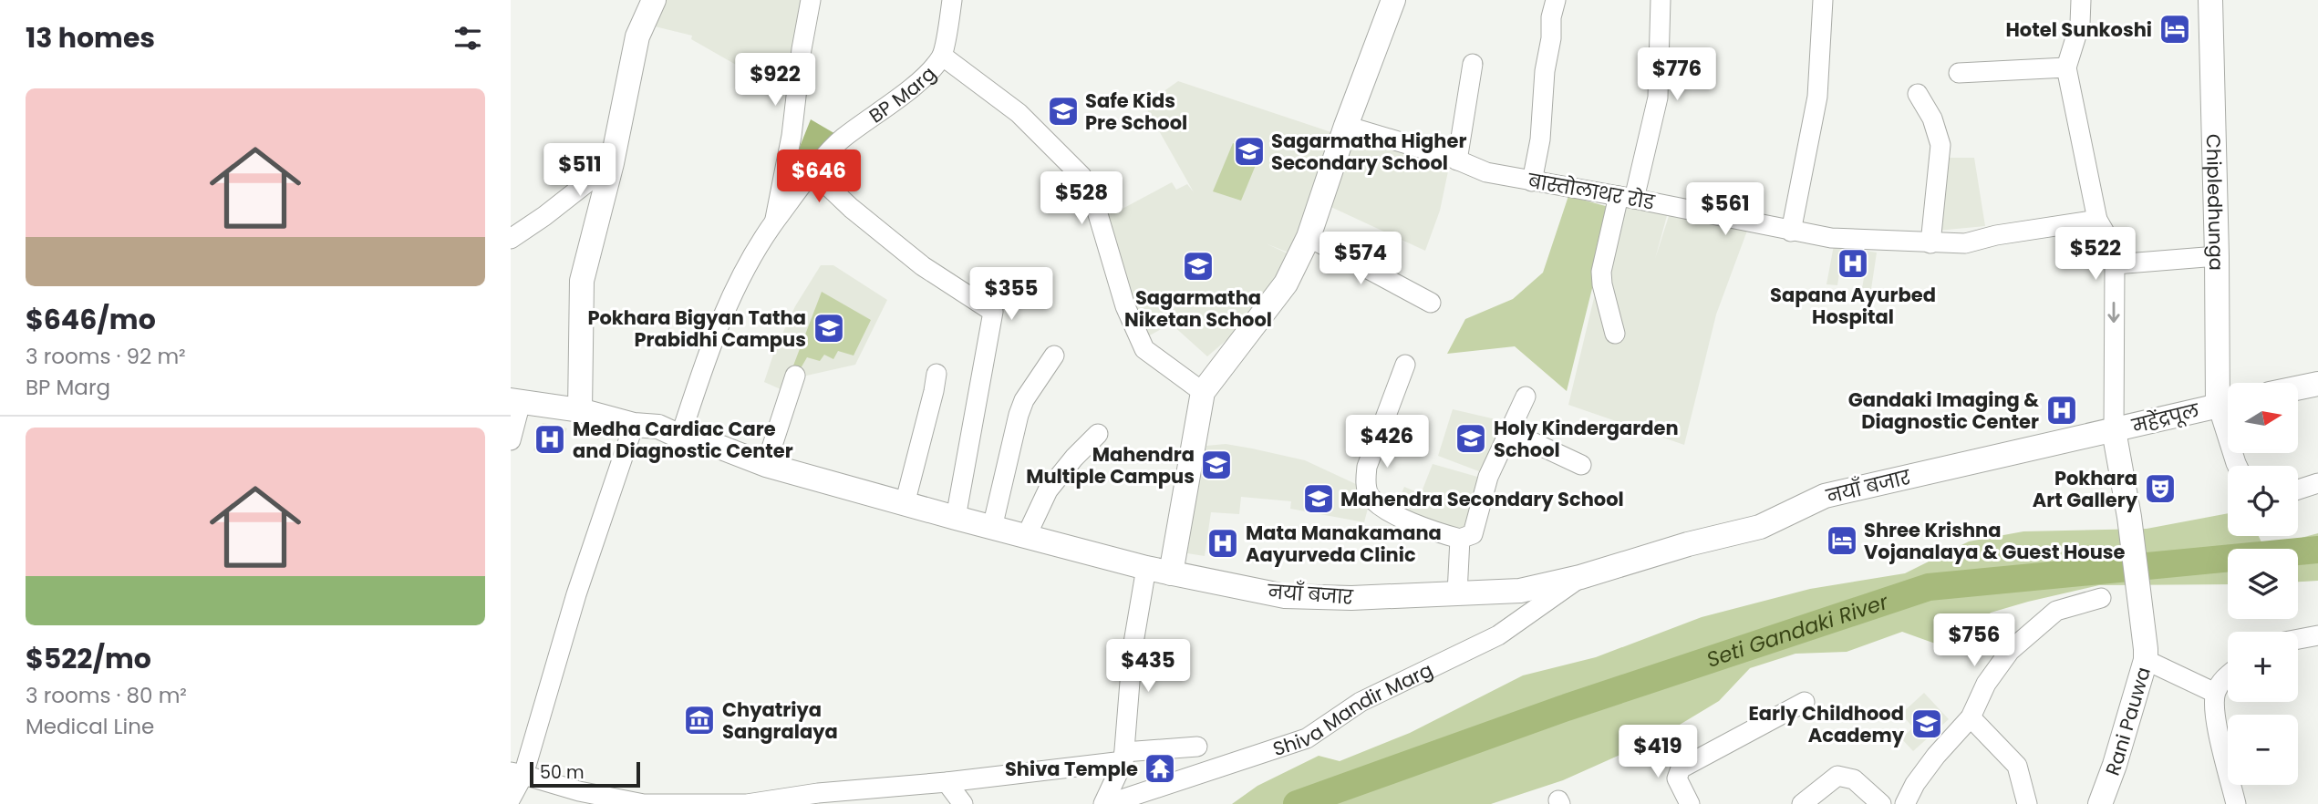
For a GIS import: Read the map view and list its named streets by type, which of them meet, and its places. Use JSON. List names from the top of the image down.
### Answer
{
  "streets": {
    "main road": [
      "Chipledhunga",
      "महेंद्रपूल",
      "नयाँ बजार",
      "Rani Pauwa"
    ],
    "street": ["BP Marg", "बास्तोलाथर रोड", "Shiva Mandir Marg"]
  },
  "crossings": [
    ["BP Marg", "नयाँ बजार"],
    ["Chipledhunga", "महेंद्रपूल"],
    ["महेंद्रपूल", "नयाँ बजार"],
    ["महेंद्रपूल", "Rani Pauwa"],
    ["नयाँ बजार", "Shiva Mandir Marg"],
    ["नयाँ बजार", "Rani Pauwa"]
  ],
  "water": ["Seti Gandaki River"],
  "places": {
    "hotel": ["Hotel Sunkoshi", "Shree Krishna Vojanalaya & Guest House"],
    "school or university": [
      "Safe Kids Pre School",
      "Sagarmatha Higher Secondary School",
      "Sagarmatha Niketan School",
      "Pokhara Bigyan Tatha Prabidhi Campus",
      "Holy Kindergarden School",
      "Mahendra Multiple Campus",
      "Mahendra Secondary School",
      "Early Childhood Academy"
    ],
    "hospital": [
      "Sapana Ayurbed Hospital",
      "Gandaki Imaging & Diagnostic Center",
      "Medha Cardiac Care and Diagnostic Center",
      "Mata Manakamana Aayurveda Clinic"
    ],
    "theatre": ["Pokhara Art Gallery"],
    "museum": ["Chyatriya Sangralaya"],
    "temple": ["Shiva Temple"]
  },
  "scale_bar": "50 m",
  "north": "right",
  "page": {
    "heading": "13 homes",
    "price": [
      "$776",
      "$922",
      "$511",
      "$646",
      "$528",
      "$561",
      "$522",
      "$574",
      "$355",
      "$426",
      "$756",
      "$435",
      "$419"
    ],
    "list": [
      {
        "name": "$646/mo",
        "note": "3 rooms · 92 m² · BP Marg"
      },
      {
        "name": "$522/mo",
        "note": "3 rooms · 80 m² · Medical Line"
      }
    ],
    "map_buttons": ["+", "−"],
    "scale": "50 m"
  }
}
